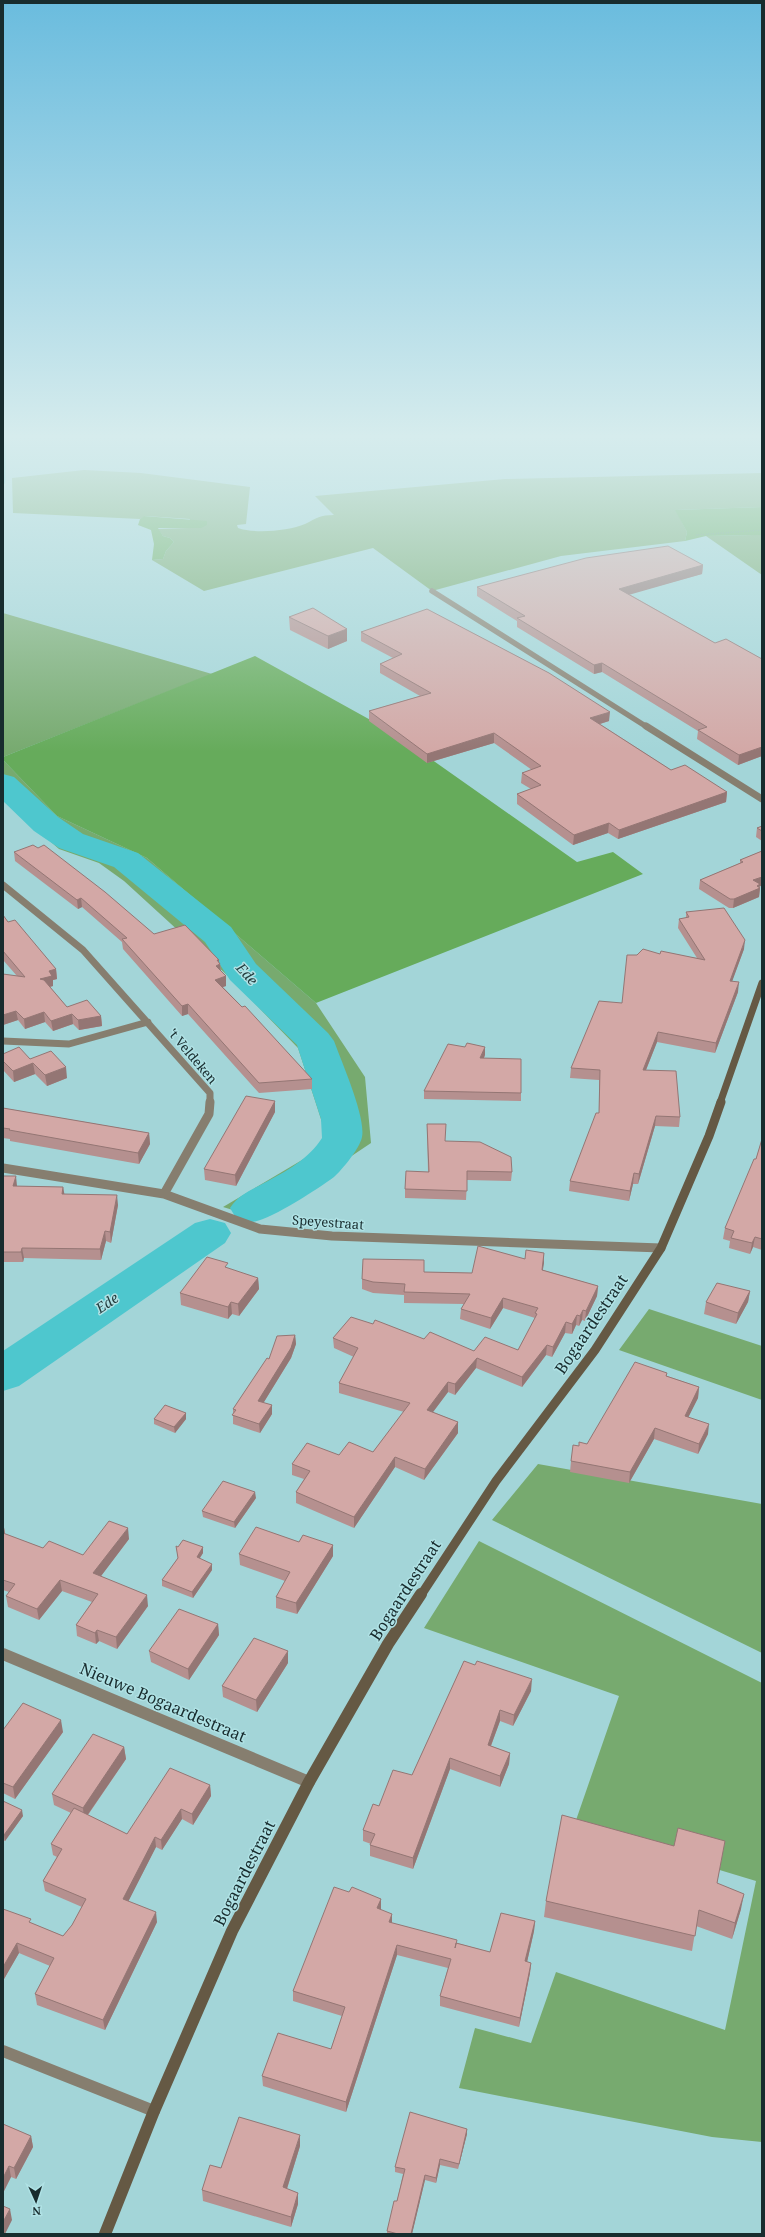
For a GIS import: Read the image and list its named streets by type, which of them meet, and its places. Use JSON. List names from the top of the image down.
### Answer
{
  "streets": {
    "street": [
      "'t Veldeken",
      "Speyestraat",
      "Bogaardestraat",
      "Nieuwe Bogaardestraat"
    ]
  },
  "crossings": [
    ["'t Veldeken", "Speyestraat"],
    ["Speyestraat", "Bogaardestraat"],
    ["Bogaardestraat", "Nieuwe Bogaardestraat"]
  ],
  "water": ["Ede"],
  "north": "bottom"
}
